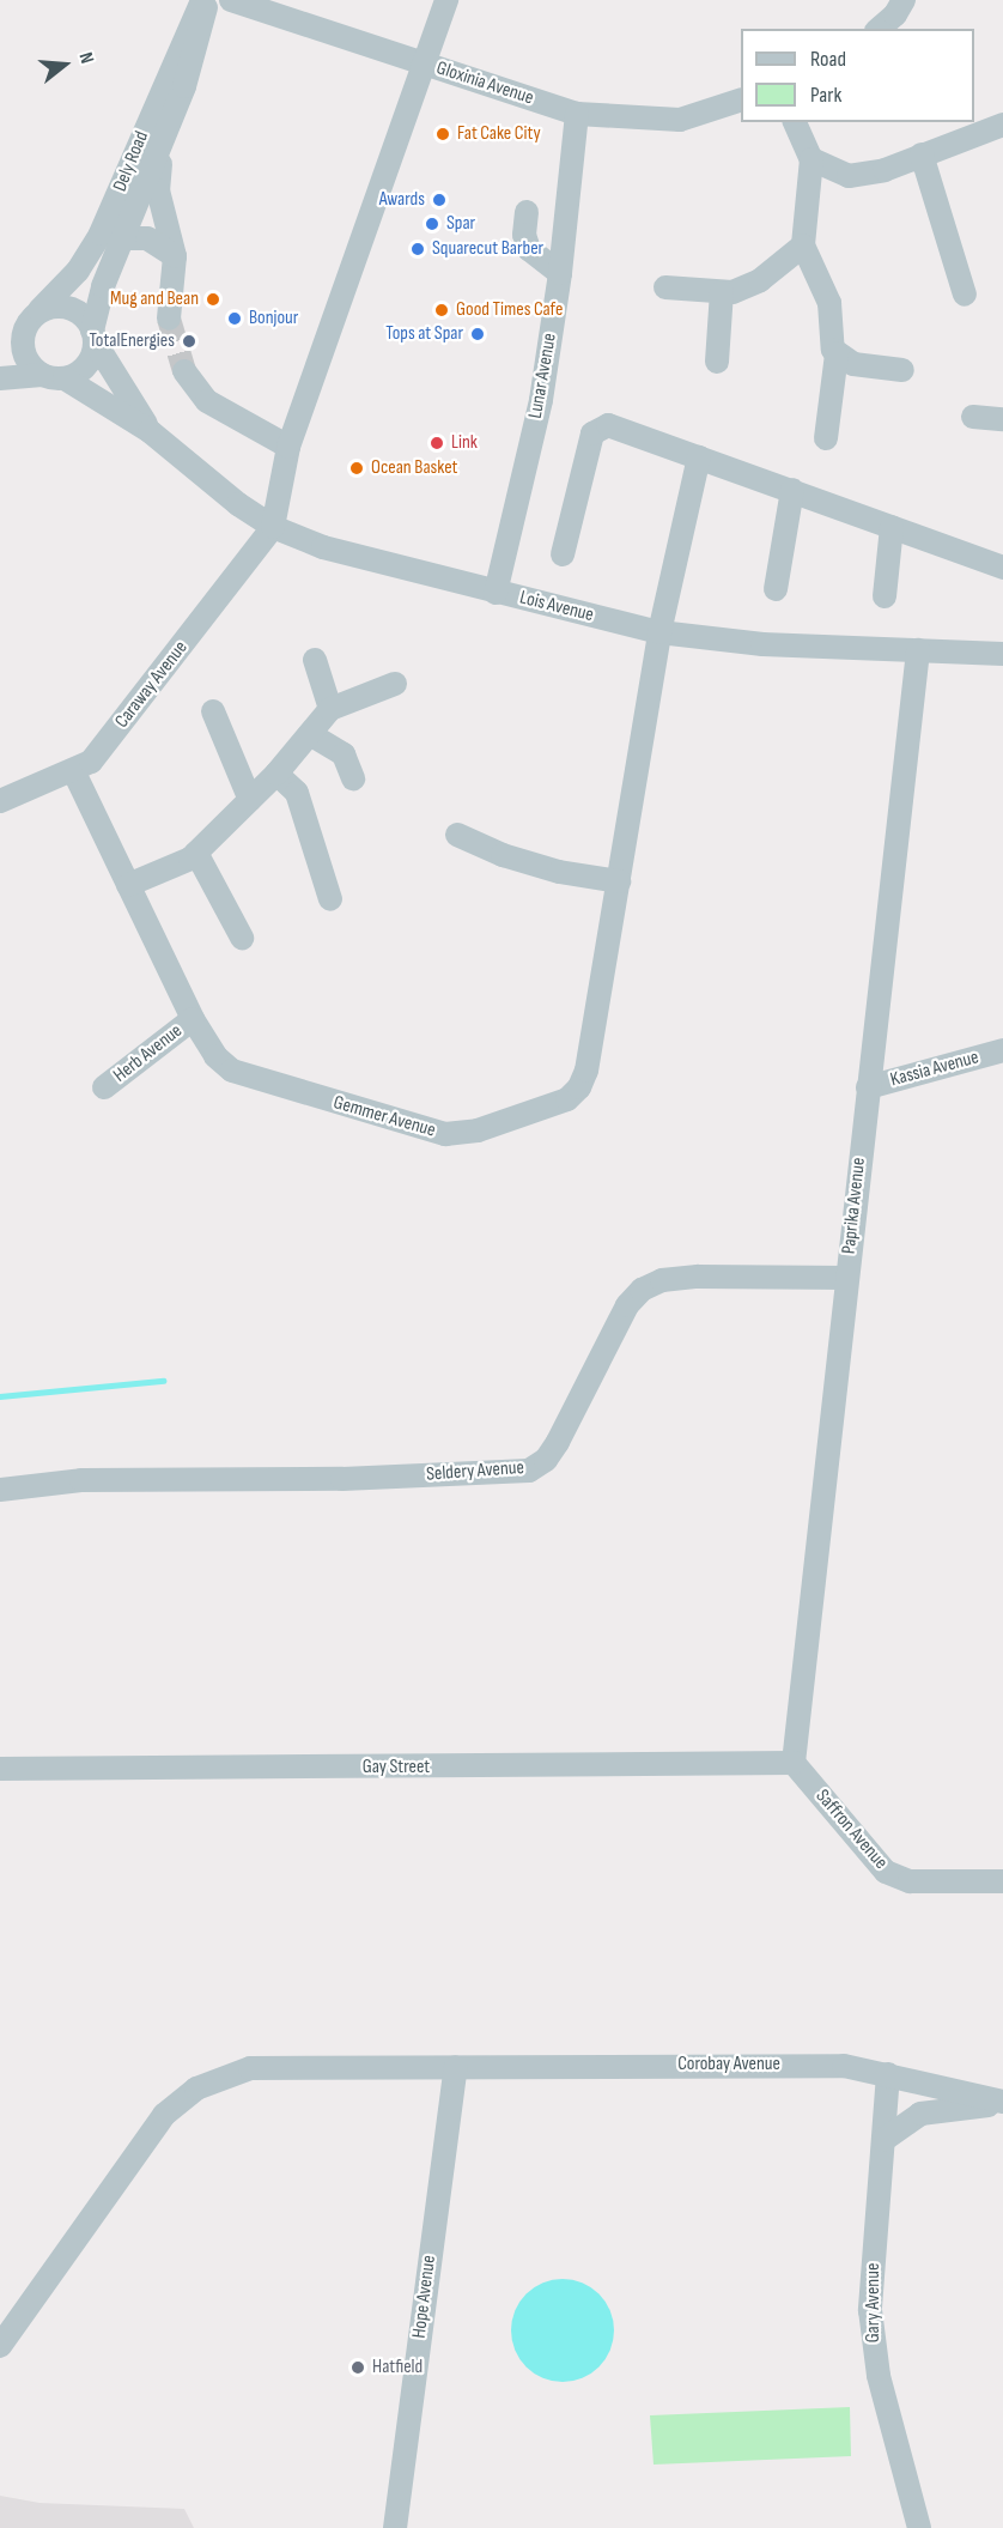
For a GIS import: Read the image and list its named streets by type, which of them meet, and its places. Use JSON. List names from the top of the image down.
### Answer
{
  "streets": {
    "street": [
      "Gloxinia Avenue",
      "Dely Road",
      "Lunar Avenue",
      "Lois Avenue",
      "Caraway Avenue",
      "Herb Avenue",
      "Kassia Avenue",
      "Gemmer Avenue",
      "Paprika Avenue",
      "Seldery Avenue",
      "Gay Street",
      "Saffron Avenue",
      "Corobay Avenue",
      "Hope Avenue",
      "Gary Avenue"
    ]
  },
  "crossings": [
    ["Gloxinia Avenue", "Lunar Avenue"],
    ["Dely Road", "Lois Avenue"],
    ["Lunar Avenue", "Lois Avenue"],
    ["Lois Avenue", "Caraway Avenue"],
    ["Lois Avenue", "Gemmer Avenue"],
    ["Lois Avenue", "Paprika Avenue"],
    ["Caraway Avenue", "Gemmer Avenue"],
    ["Herb Avenue", "Gemmer Avenue"],
    ["Kassia Avenue", "Paprika Avenue"],
    ["Paprika Avenue", "Seldery Avenue"],
    ["Paprika Avenue", "Gay Street"],
    ["Paprika Avenue", "Saffron Avenue"],
    ["Gay Street", "Saffron Avenue"],
    ["Corobay Avenue", "Hope Avenue"],
    ["Corobay Avenue", "Gary Avenue"]
  ],
  "places": [
    "Fat Cake City",
    "Awards",
    "Spar",
    "Squarecut Barber",
    "Mug and Bean",
    "Good Times Cafe",
    "Bonjour",
    "Tops at Spar",
    "TotalEnergies",
    "Link",
    "Ocean Basket",
    "Hatfield"
  ],
  "legend": ["Road", "Park"],
  "north": "right"
}
